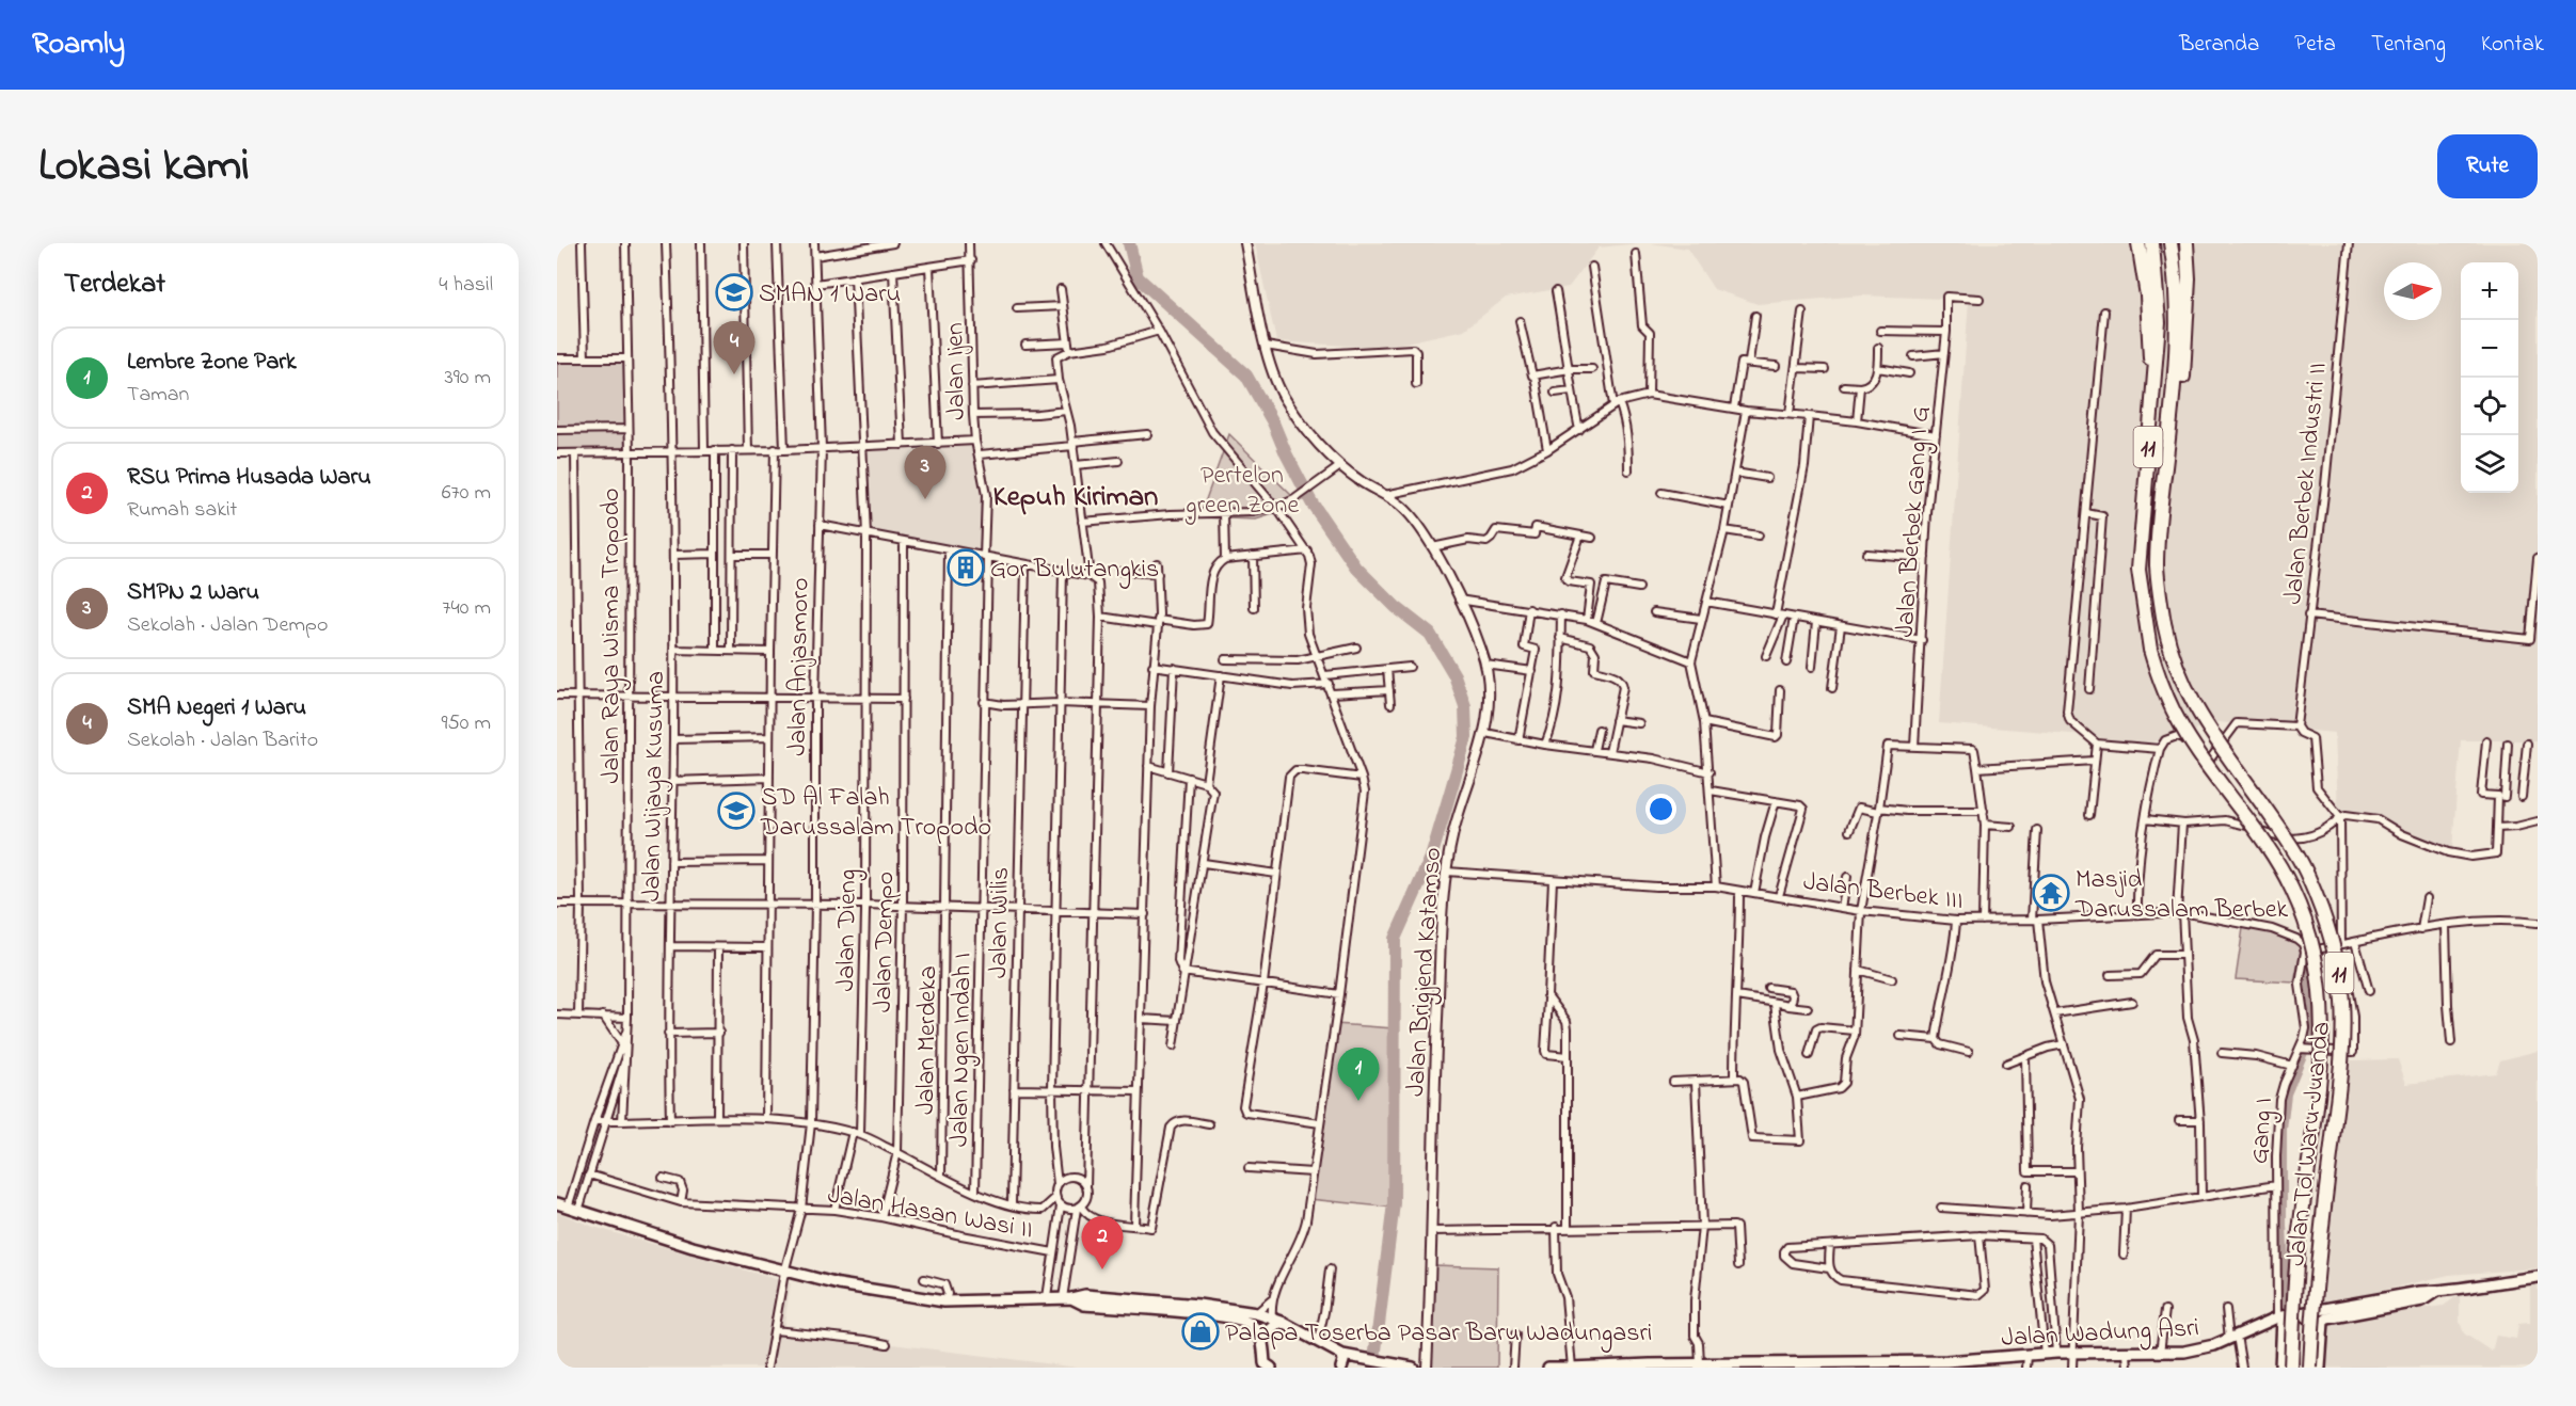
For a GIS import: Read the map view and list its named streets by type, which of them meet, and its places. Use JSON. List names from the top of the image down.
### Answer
{
  "streets": {
    "highway": ["11", "Jalan Tol Waru–Juanda"],
    "main road": ["Jalan Wadung Asri"],
    "street": [
      "Jalan Ijen",
      "Jalan Berbek Industri II",
      "Jalan Berbek Gang I G",
      "Jalan Raya Wisma Tropodo",
      "Jalan Anjasmoro",
      "Jalan Wijaya Kusuma",
      "Jalan Berbek III",
      "Jalan Wilis",
      "Jalan Dieng",
      "Jalan Dempo",
      "Jalan Brigjend Katamso",
      "Jalan Merdeka",
      "Jalan Ngen Indah I",
      "Gang I",
      "Jalan Hasan Wasi II"
    ]
  },
  "crossings": [
    ["Jalan Ijen", "Jalan Ngen Indah I"],
    ["Jalan Anjasmoro", "Jalan Hasan Wasi II"],
    ["Jalan Berbek III", "Jalan Brigjend Katamso"],
    ["Jalan Berbek III", "Gang I"],
    ["Jalan Dieng", "Jalan Hasan Wasi II"],
    ["Jalan Dempo", "Jalan Hasan Wasi II"],
    ["Gang I", "Jalan Wadung Asri"]
  ],
  "districts": ["Kepuh Kiriman"],
  "parks": ["Pertelon green Zone"],
  "places": {
    "school or university": ["SMAN 1 Waru", "SD Al Falah Darussalam Tropodo"],
    "building": ["Gor Bulutangkis"],
    "temple": ["Masjid Darussalam Berbek"],
    "shop": ["Palapa Toserba Pasar Baru Wadungasri"]
  },
  "north": "right",
  "page": {
    "header": "Roamly",
    "nav": [
      "Beranda",
      "Peta",
      "Tentang",
      "Kontak"
    ],
    "title": "Lokasi kami",
    "buttons": "Rute",
    "heading": ["Terdekat", "4 hasil"],
    "map_buttons": ["+", "−"],
    "pins": [
      "4",
      "3",
      "1",
      "2"
    ],
    "list": [
      {
        "mark": "1",
        "name": "Lembre Zone Park",
        "note": "Taman",
        "value": "390 m"
      },
      {
        "mark": "2",
        "name": "RSU Prima Husada Waru",
        "note": "Rumah sakit",
        "value": "670 m"
      },
      {
        "mark": "3",
        "name": "SMPN 2 Waru",
        "note": "Sekolah · Jalan Dempo",
        "value": "740 m"
      },
      {
        "mark": "4",
        "name": "SMA Negeri 1 Waru",
        "note": "Sekolah · Jalan Barito",
        "value": "950 m"
      }
    ]
  }
}
